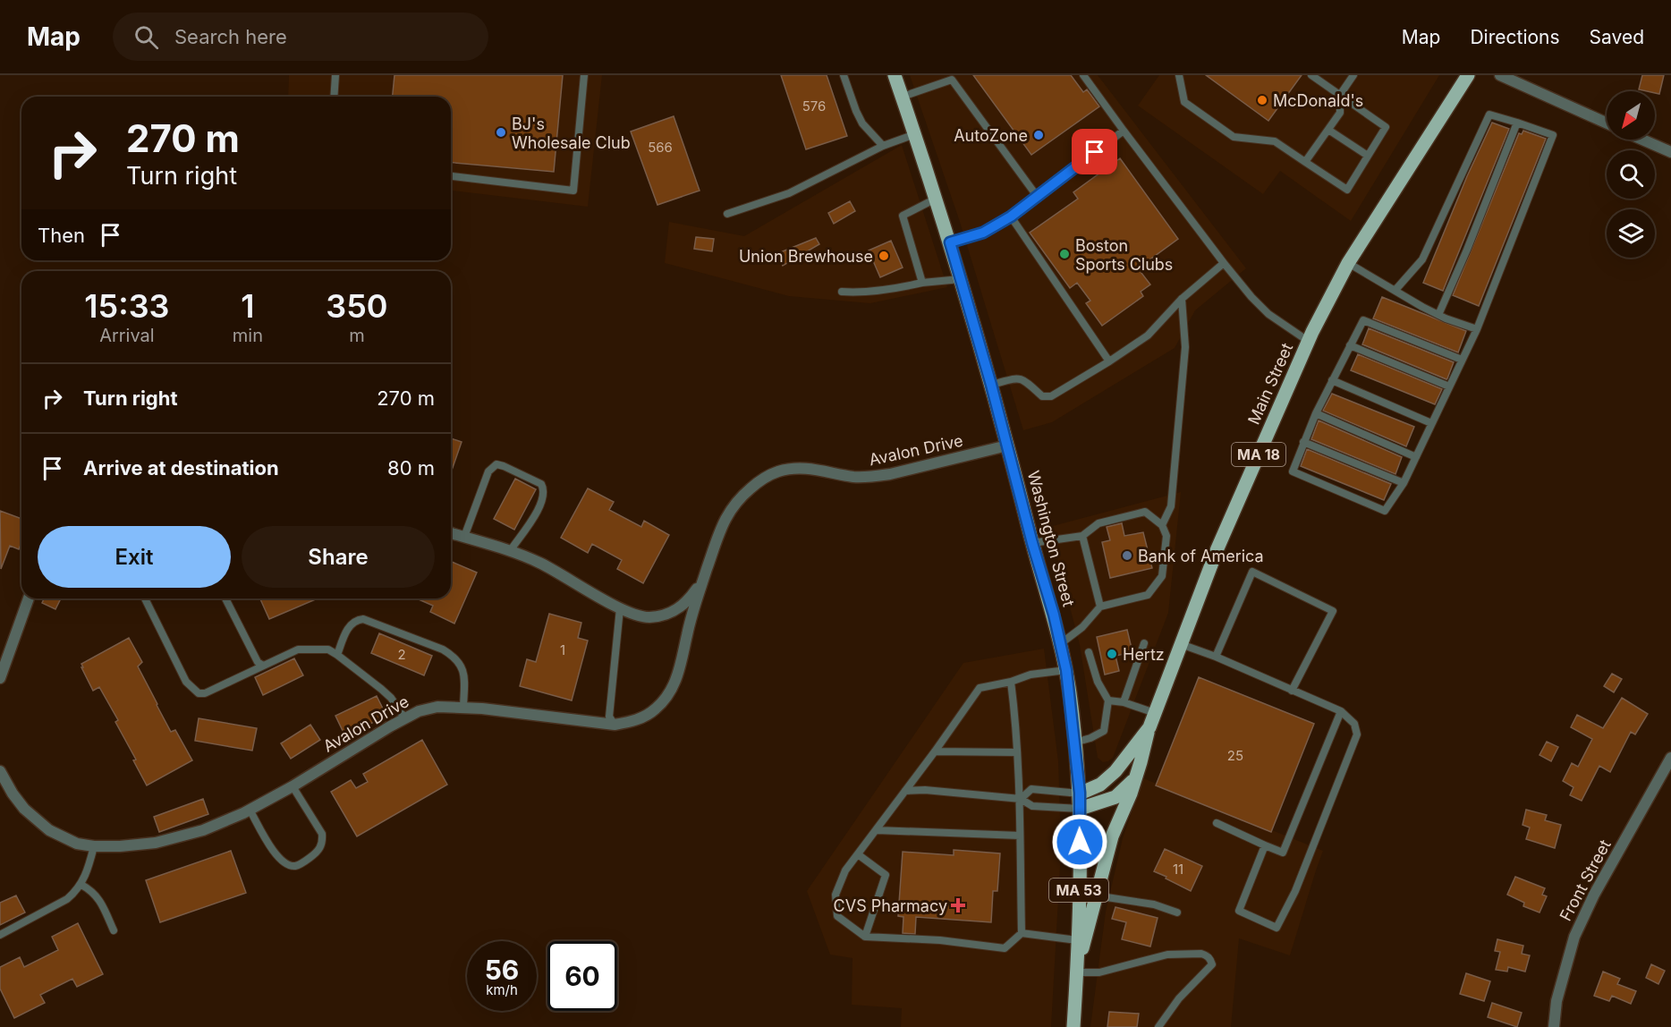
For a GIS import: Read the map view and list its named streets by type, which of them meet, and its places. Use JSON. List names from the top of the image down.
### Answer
{
  "streets": {
    "main road": [
      "Main Street",
      "MA 18",
      "Washington Street",
      "MA 53"
    ],
    "street": ["Avalon Drive", "Front Street"]
  },
  "crossings": [
    ["Main Street", "MA 18"],
    ["Main Street", "Washington Street"],
    ["Avalon Drive", "Washington Street"]
  ],
  "places": {
    "other": [
      "McDonald's",
      "BJ's Wholesale Club",
      "AutoZone",
      "Boston Sports Clubs",
      "Union Brewhouse",
      "Bank of America",
      "Hertz"
    ],
    "health": ["CVS Pharmacy"]
  },
  "house_numbers": [
    "576",
    "566",
    "1",
    "2",
    "25",
    "11"
  ],
  "north": "bottom left",
  "page": {
    "header": "Map",
    "search": "Search here",
    "nav": ["Map", "Directions", "Saved"],
    "turn": ["270 m", "Turn right"],
    "then": "Then",
    "eta": [
      "15:33",
      "Arrival",
      "1",
      "min",
      "350",
      "m"
    ],
    "list": [
      {
        "name": "Turn right",
        "value": "270 m"
      },
      {
        "name": "Arrive at destination",
        "value": "80 m"
      }
    ],
    "buttons": ["Exit", "Share"],
    "speed": "56 km/h",
    "limit": "60"
  }
}
